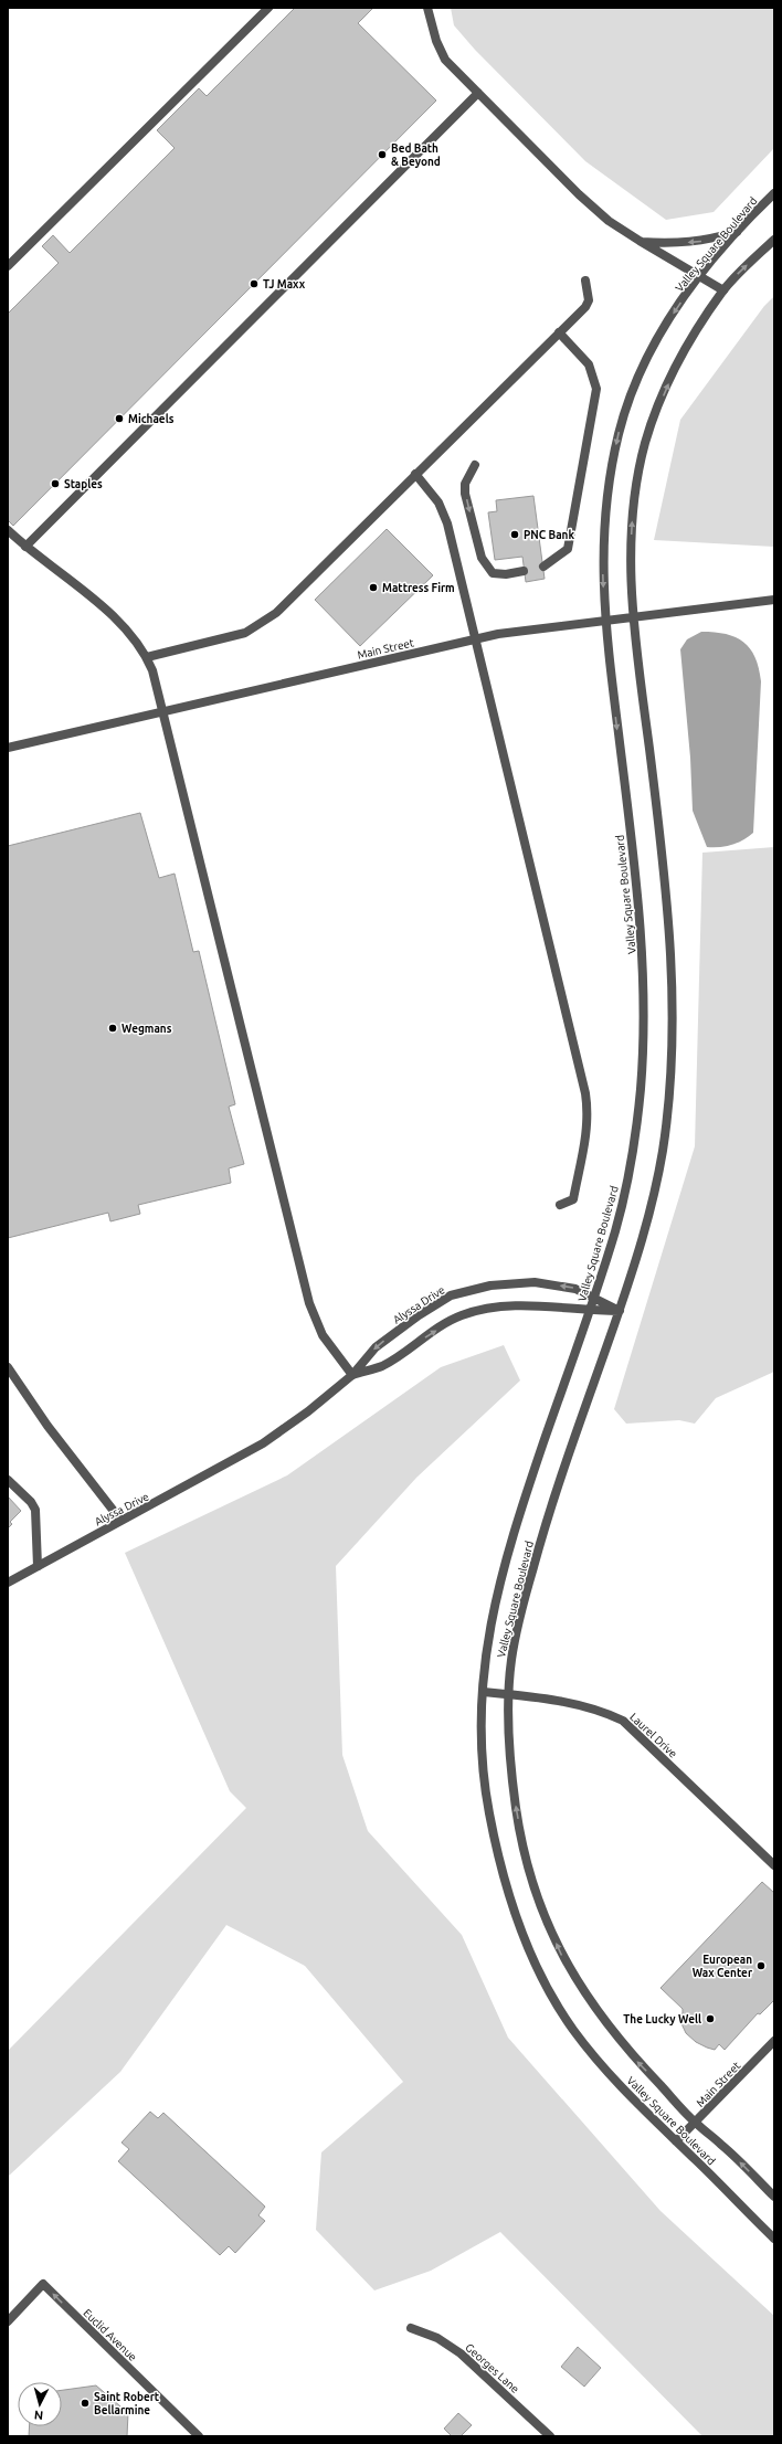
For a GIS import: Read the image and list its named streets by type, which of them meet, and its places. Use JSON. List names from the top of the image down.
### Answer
{
  "streets": {
    "street": [
      "Valley Square Boulevard",
      "Main Street",
      "Alyssa Drive",
      "Laurel Drive",
      "Euclid Avenue",
      "Georges Lane"
    ]
  },
  "crossings": [
    ["Valley Square Boulevard", "Main Street"],
    ["Valley Square Boulevard", "Alyssa Drive"],
    ["Valley Square Boulevard", "Laurel Drive"]
  ],
  "one_way": ["Euclid Avenue"],
  "places": [
    "Bed Bath & Beyond",
    "TJ Maxx",
    "Michaels",
    "Staples",
    "PNC Bank",
    "Mattress Firm",
    "Wegmans",
    "European Wax Center",
    "The Lucky Well",
    "Saint Robert Bellarmine"
  ],
  "north": "bottom"
}
